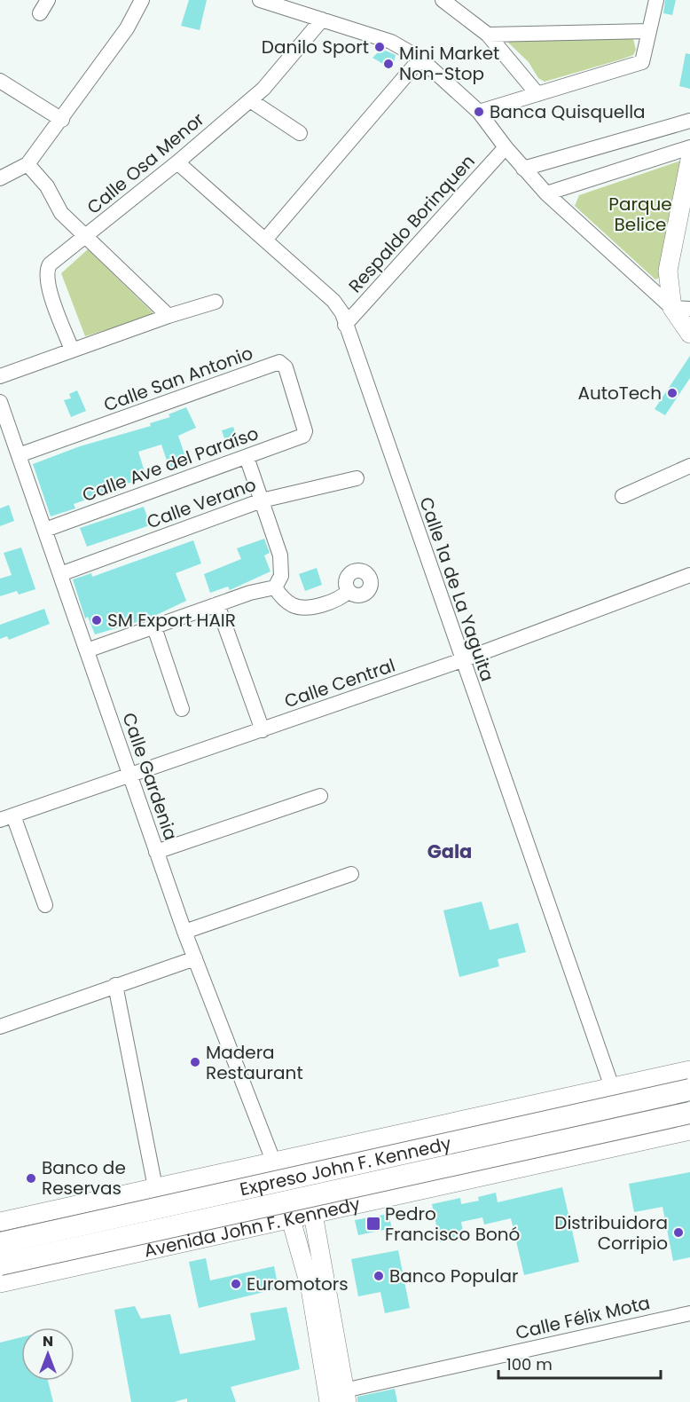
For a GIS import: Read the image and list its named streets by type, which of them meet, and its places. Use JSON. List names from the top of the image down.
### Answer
{
  "streets": {
    "highway": ["Expreso John F. Kennedy"],
    "main road": ["Avenida John F. Kennedy"],
    "street": [
      "Calle Osa Menor",
      "Respaldo Borinquen",
      "Calle San Antonio",
      "Calle Ave del Paraíso",
      "Calle Verano",
      "Calle 1a de La Yaguita",
      "Calle Central",
      "Calle Gardenia",
      "Calle Félix Mota"
    ]
  },
  "crossings": [
    ["Calle Osa Menor", "Calle 1a de La Yaguita"],
    ["Respaldo Borinquen", "Calle 1a de La Yaguita"],
    ["Calle San Antonio", "Calle Ave del Paraíso"],
    ["Calle San Antonio", "Calle Gardenia"],
    ["Calle Ave del Paraíso", "Calle Gardenia"],
    ["Calle Verano", "Calle Gardenia"],
    ["Calle 1a de La Yaguita", "Calle Central"],
    ["Calle Central", "Calle Gardenia"]
  ],
  "districts": ["Gala"],
  "parks": ["Parque Belice"],
  "places": {
    "other": [
      "Danilo Sport",
      "Mini Market Non-Stop",
      "Banca Quisquella",
      "AutoTech",
      "SM Export HAIR",
      "Madera Restaurant",
      "Banco de Reservas",
      "Distribuidora Corripio",
      "Banco Popular",
      "Euromotors"
    ],
    "transit": ["Pedro Francisco Bonó"]
  },
  "scale_bar": "100 m",
  "north": "top"
}
